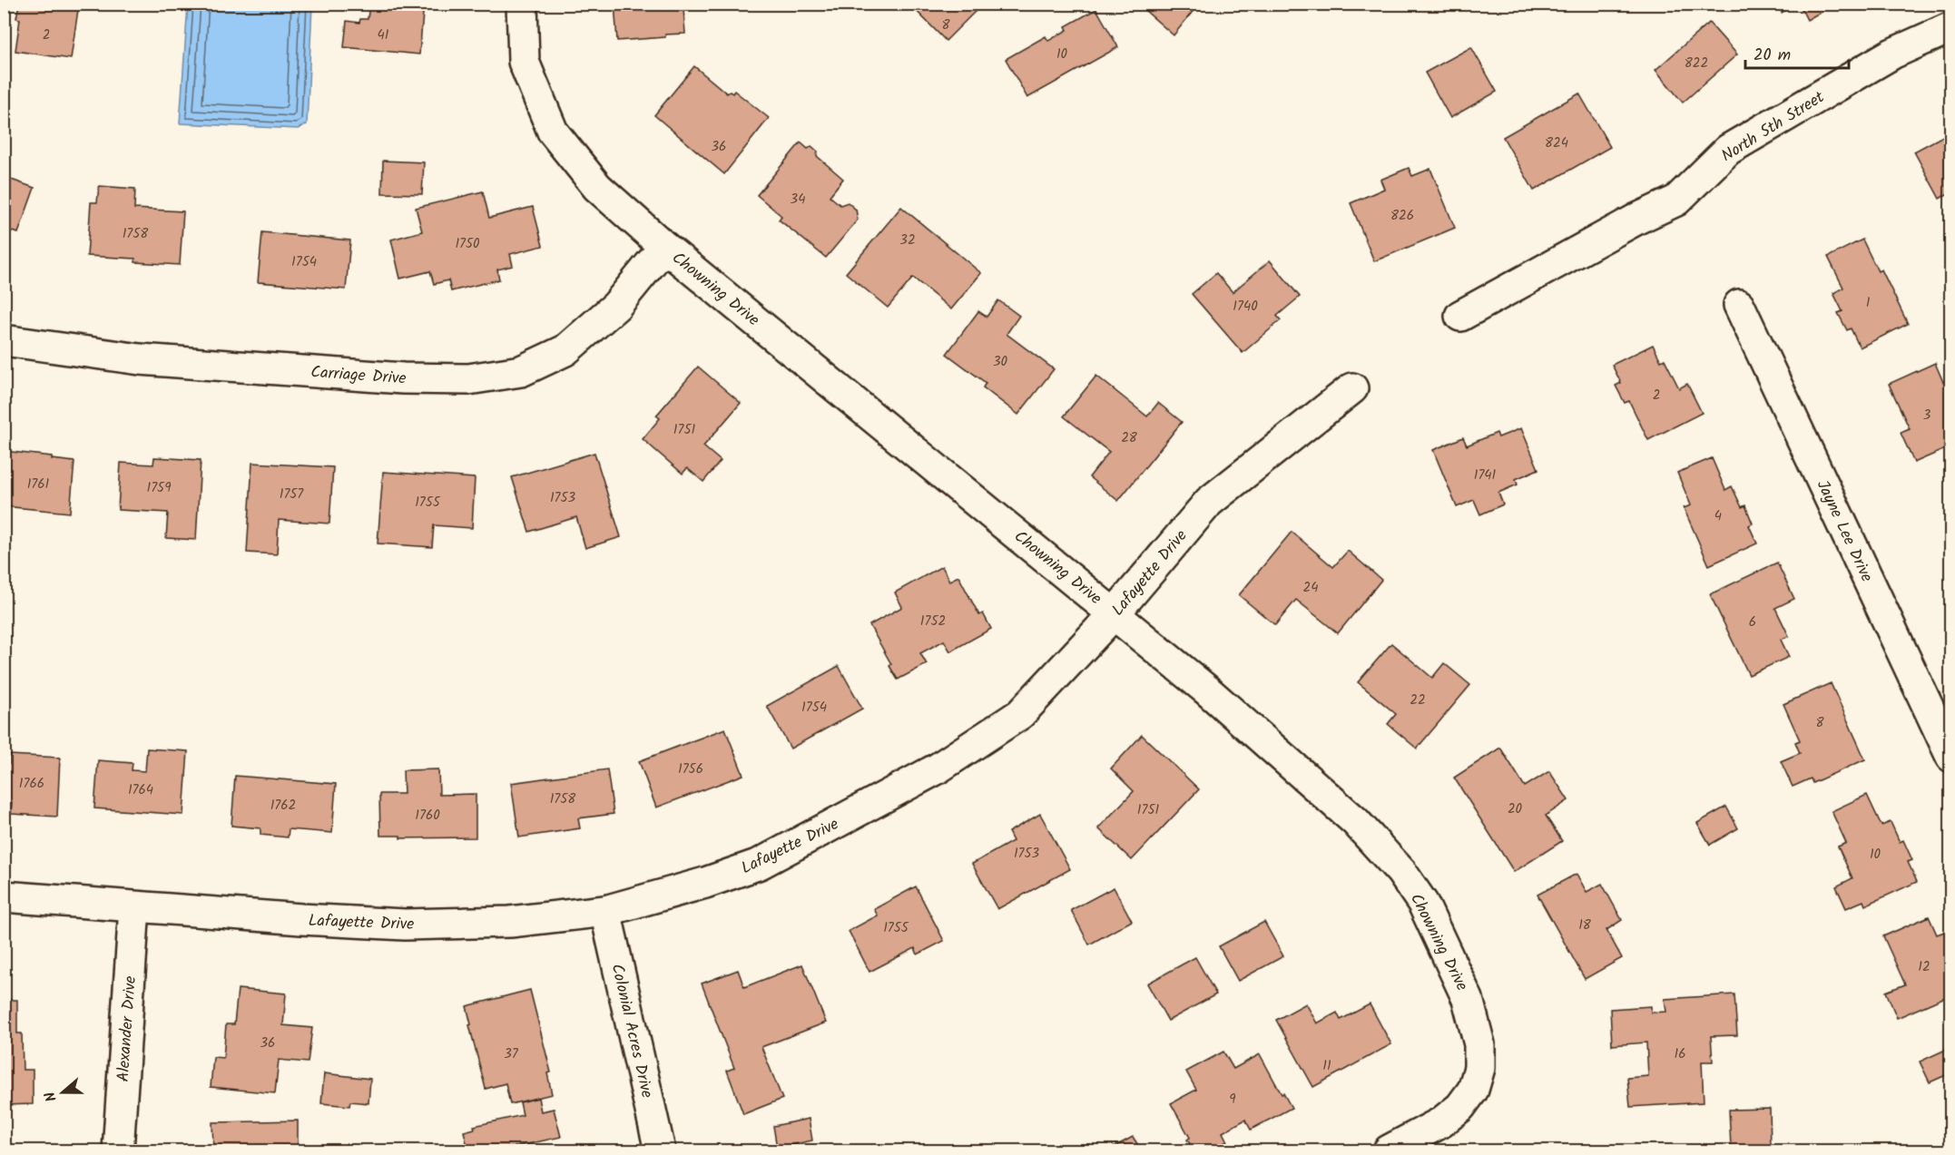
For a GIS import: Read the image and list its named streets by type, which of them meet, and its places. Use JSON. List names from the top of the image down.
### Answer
{
  "streets": {
    "street": [
      "North 5th Street",
      "Chowning Drive",
      "Carriage Drive",
      "Jayne Lee Drive",
      "Lafayette Drive",
      "Alexander Drive",
      "Colonial Acres Drive"
    ]
  },
  "crossings": [
    ["Chowning Drive", "Carriage Drive"],
    ["Chowning Drive", "Lafayette Drive"],
    ["Lafayette Drive", "Alexander Drive"],
    ["Lafayette Drive", "Colonial Acres Drive"]
  ],
  "house_numbers": [
    "8",
    "2",
    "41",
    "10",
    "822",
    "824",
    "36",
    "34",
    "826",
    "1758",
    "32",
    "1750",
    "1754",
    "1",
    "1740",
    "30",
    "2",
    "3",
    "1751",
    "28",
    "1741",
    "1761",
    "1759",
    "1757",
    "1753",
    "1755",
    "4",
    "24",
    "1752",
    "6",
    "22",
    "1754",
    "8",
    "1756",
    "1766",
    "1764",
    "1758",
    "1762",
    "20",
    "1751",
    "1760",
    "1753",
    "10",
    "18",
    "1755",
    "12",
    "36",
    "37",
    "16",
    "11",
    "9"
  ],
  "scale_bar": "20 m",
  "north": "left"
}
